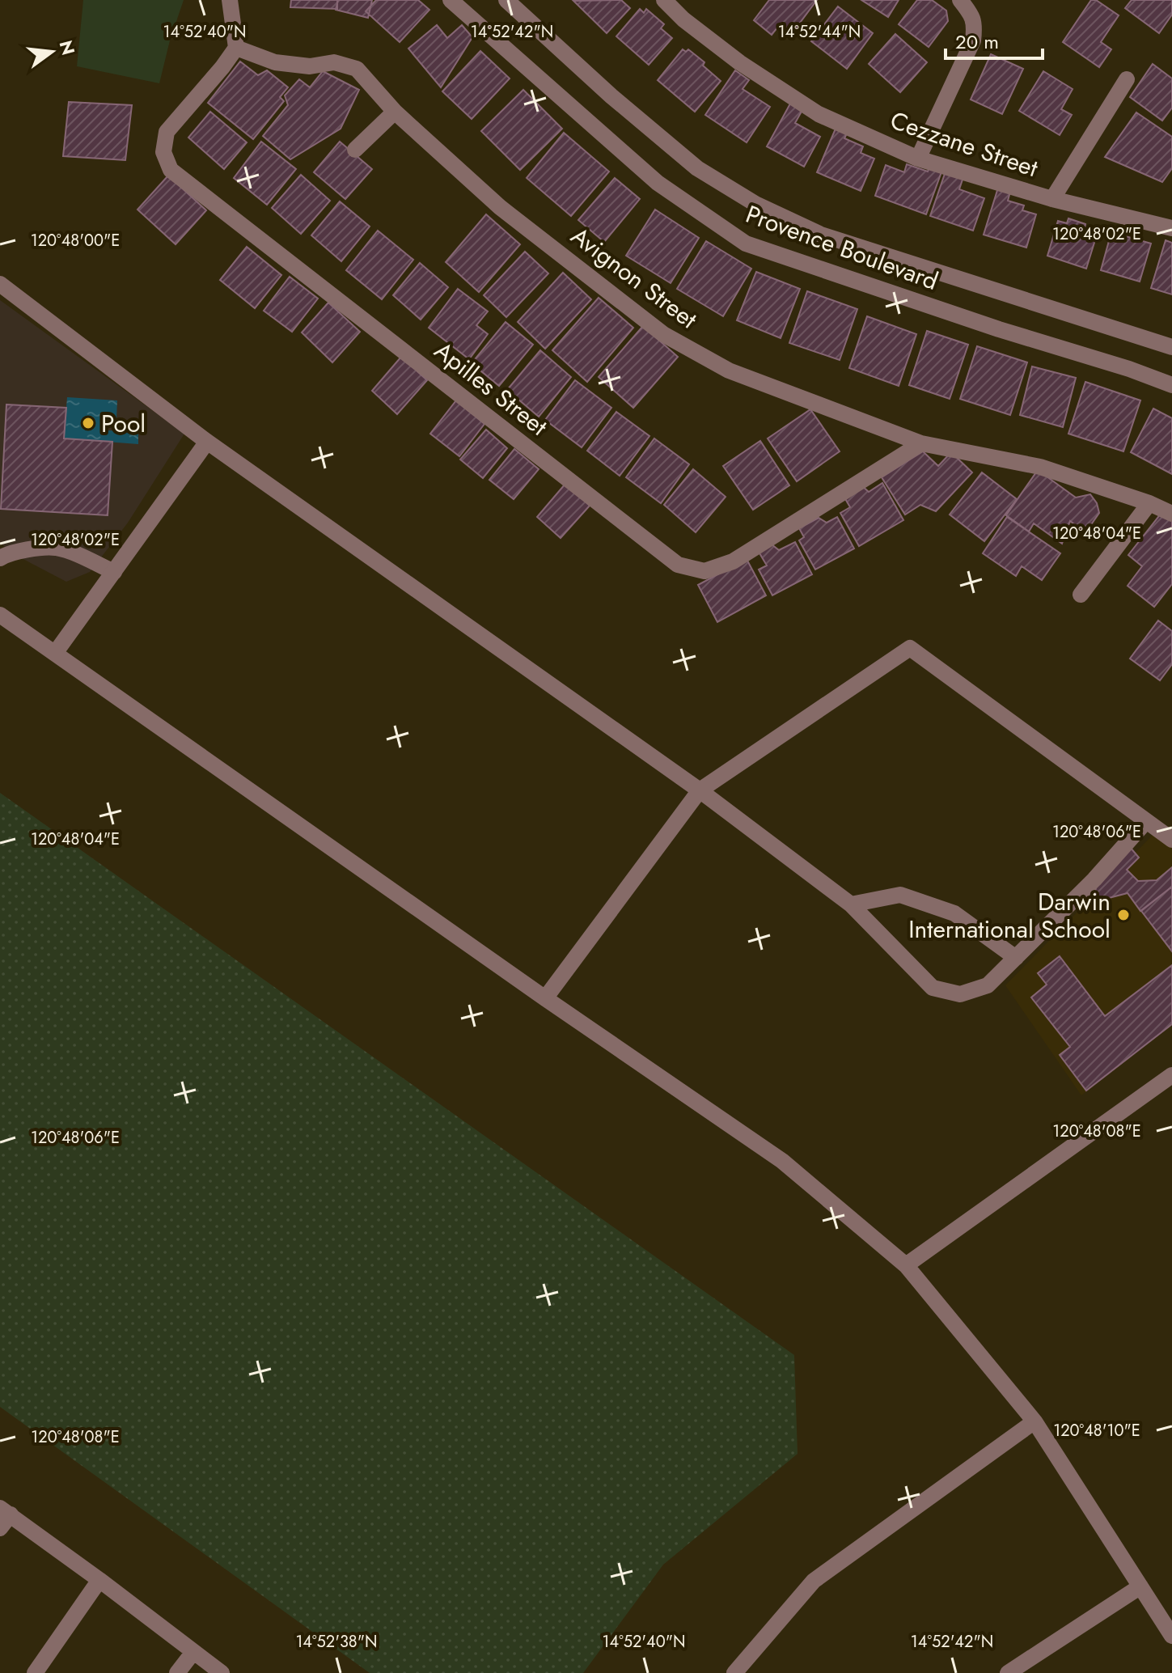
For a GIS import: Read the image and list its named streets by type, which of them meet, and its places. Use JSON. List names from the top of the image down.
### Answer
{
  "streets": {
    "street": [
      "Cezzane Street",
      "Provence Boulevard",
      "Avignon Street",
      "Apilles Street"
    ]
  },
  "crossings": [
    ["Avignon Street", "Apilles Street"]
  ],
  "places": ["Pool", "Darwin International School"],
  "scale_bar": "20 m",
  "north": "right",
  "coordinates": [
    "14°52'40\"N",
    "14°52'42\"N",
    "14°52'44\"N",
    "120°48'02\"E",
    "120°48'00\"E",
    "120°48'04\"E",
    "120°48'06\"E",
    "120°48'08\"E",
    "120°48'10\"E",
    "14°52'38\"N"
  ]
}
